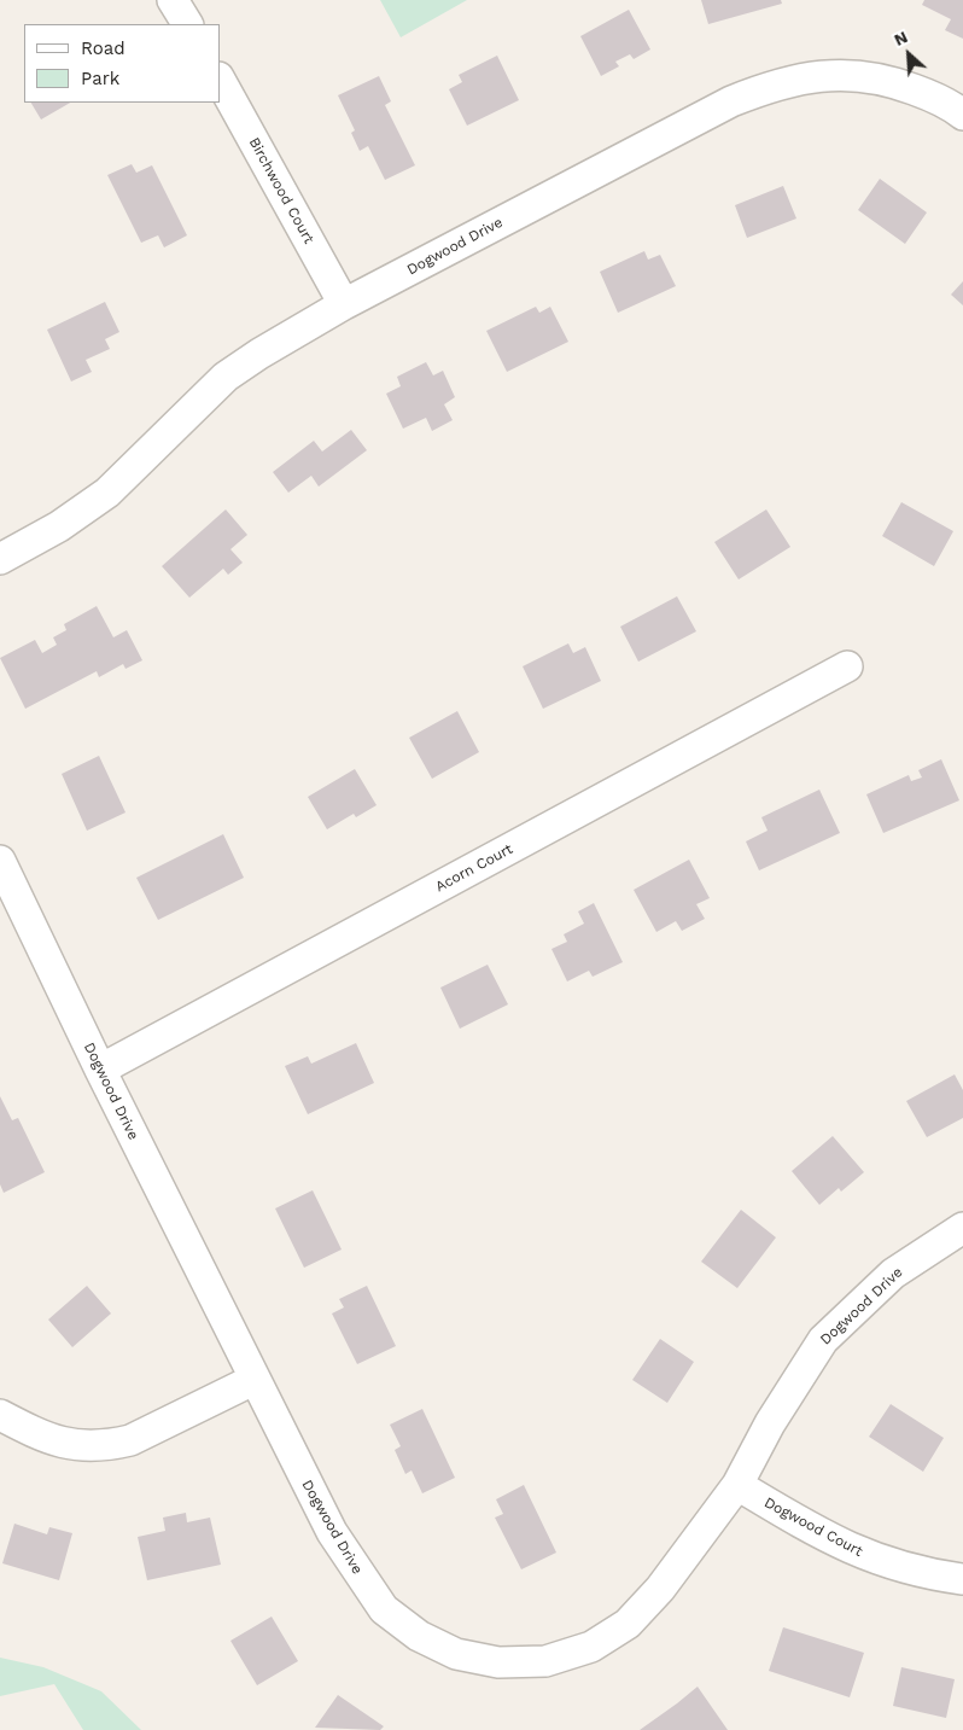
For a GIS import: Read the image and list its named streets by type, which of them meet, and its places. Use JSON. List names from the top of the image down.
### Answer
{
  "streets": {
    "street": [
      "Birchwood Court",
      "Dogwood Drive",
      "Acorn Court",
      "Dogwood Court"
    ]
  },
  "crossings": [
    ["Birchwood Court", "Dogwood Drive"],
    ["Dogwood Drive", "Acorn Court"],
    ["Dogwood Drive", "Dogwood Court"]
  ],
  "legend": ["Road", "Park"],
  "north": "top left"
}
